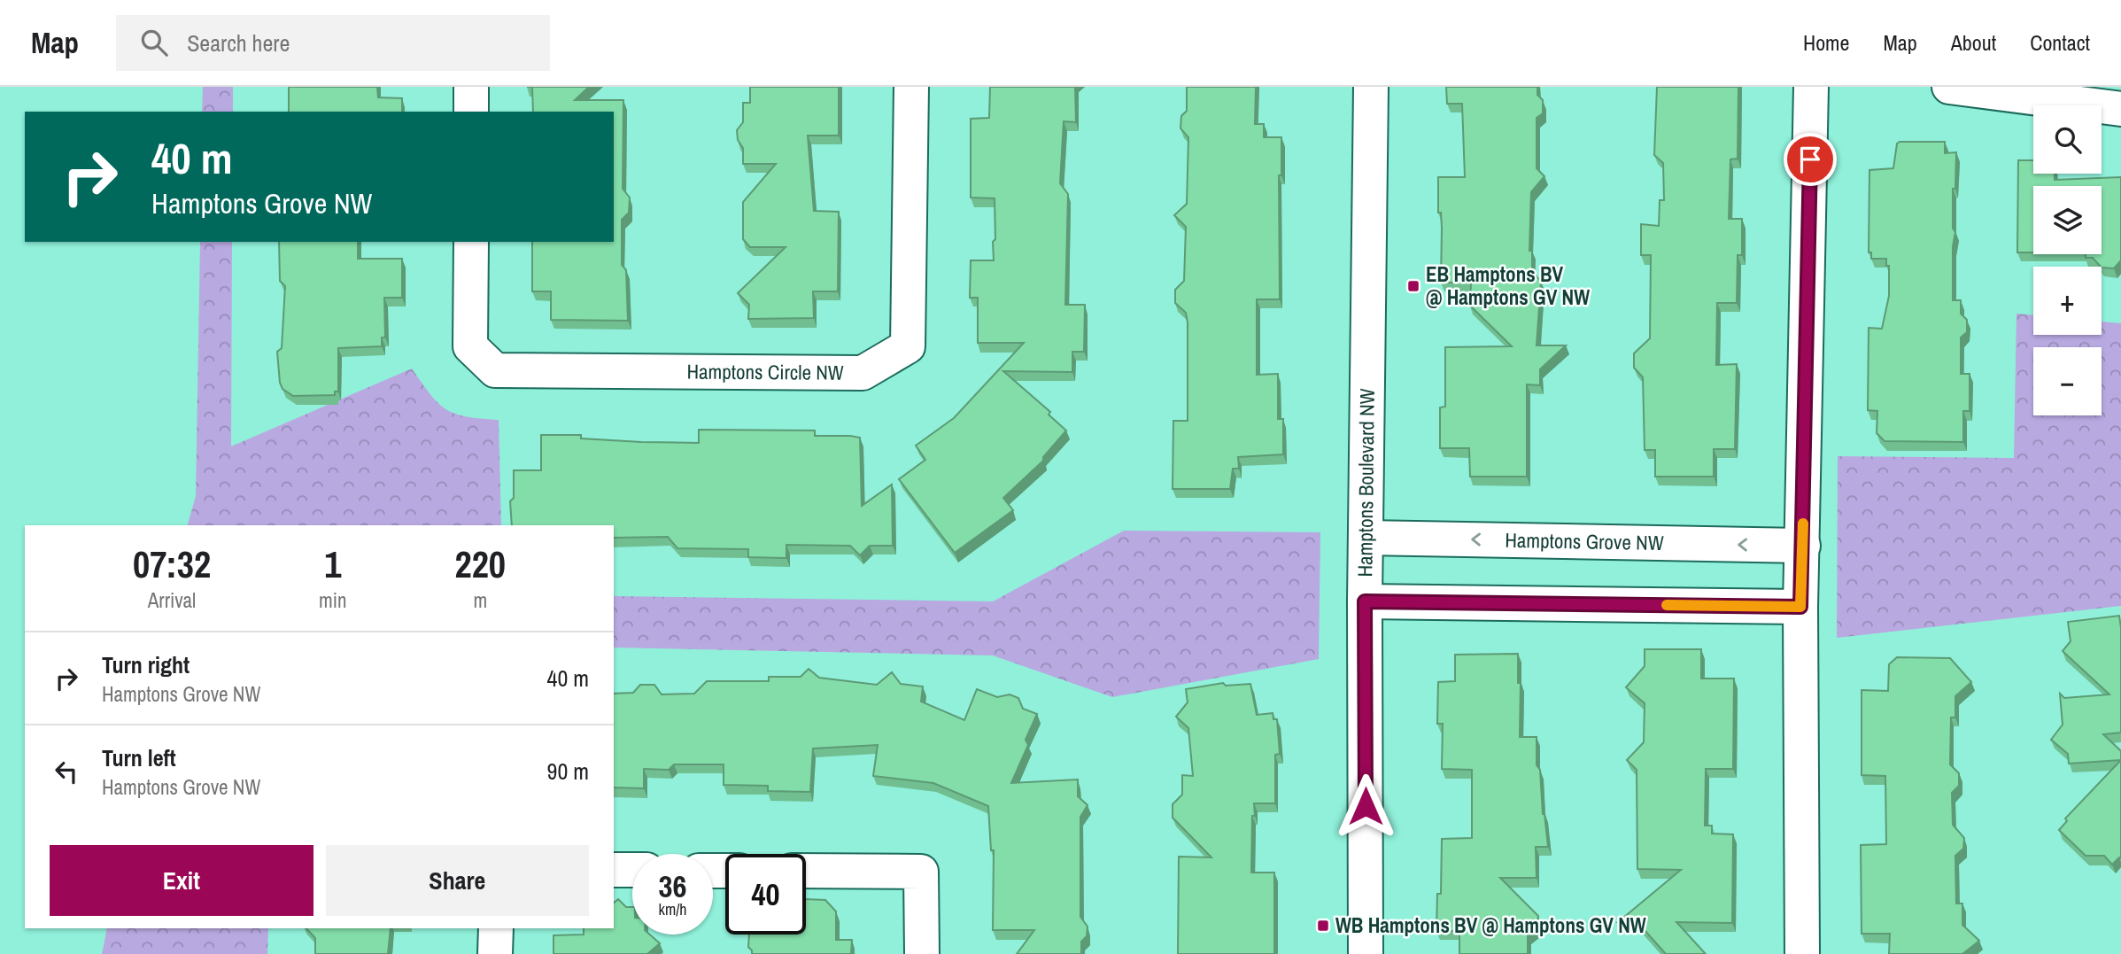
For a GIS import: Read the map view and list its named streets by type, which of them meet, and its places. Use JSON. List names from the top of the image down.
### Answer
{
  "streets": {
    "street": ["Hamptons Circle NW", "Hamptons Boulevard NW", "Hamptons Grove NW"]
  },
  "crossings": [
    ["Hamptons Boulevard NW", "Hamptons Grove NW"]
  ],
  "places": {
    "transit": ["EB Hamptons BV @ Hamptons GV NW", "WB Hamptons BV @ Hamptons GV NW"]
  },
  "page": {
    "header": "Map",
    "search": "Search here",
    "nav": [
      "Home",
      "Map",
      "About",
      "Contact"
    ],
    "map_buttons": ["+", "−"],
    "turn": ["40 m", "Hamptons Grove NW"],
    "eta": [
      "07:32",
      "Arrival",
      "1",
      "min",
      "220",
      "m"
    ],
    "list": [
      {
        "name": "Turn right",
        "note": "Hamptons Grove NW",
        "value": "40 m"
      },
      {
        "name": "Turn left",
        "note": "Hamptons Grove NW",
        "value": "90 m"
      }
    ],
    "buttons": ["Exit", "Share"],
    "speed": "36 km/h",
    "limit": "40"
  }
}
